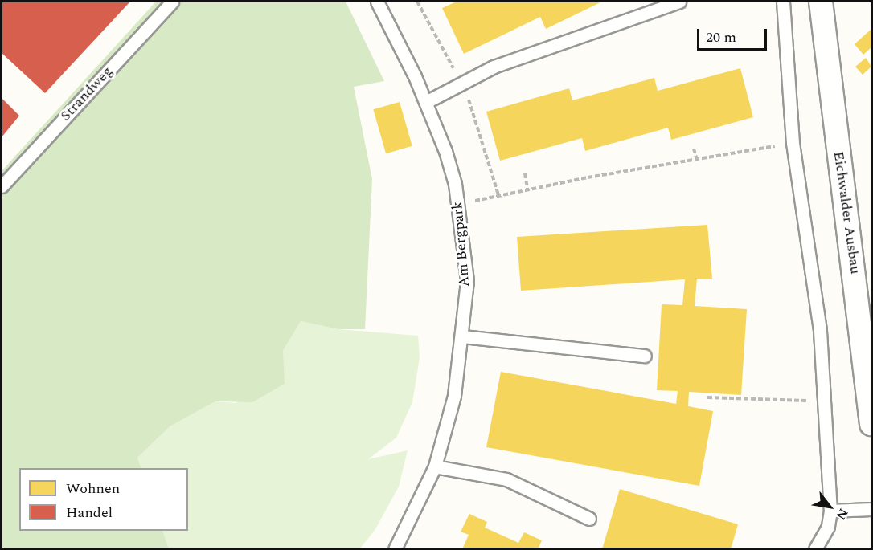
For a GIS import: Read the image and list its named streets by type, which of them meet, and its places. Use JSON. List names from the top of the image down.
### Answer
{
  "streets": {
    "street": ["Eichwalder Ausbau"],
    "lane": ["Strandweg", "Am Bergpark"]
  },
  "legend": ["Wohnen", "Handel"],
  "scale_bar": "20 m",
  "north": "bottom right"
}
